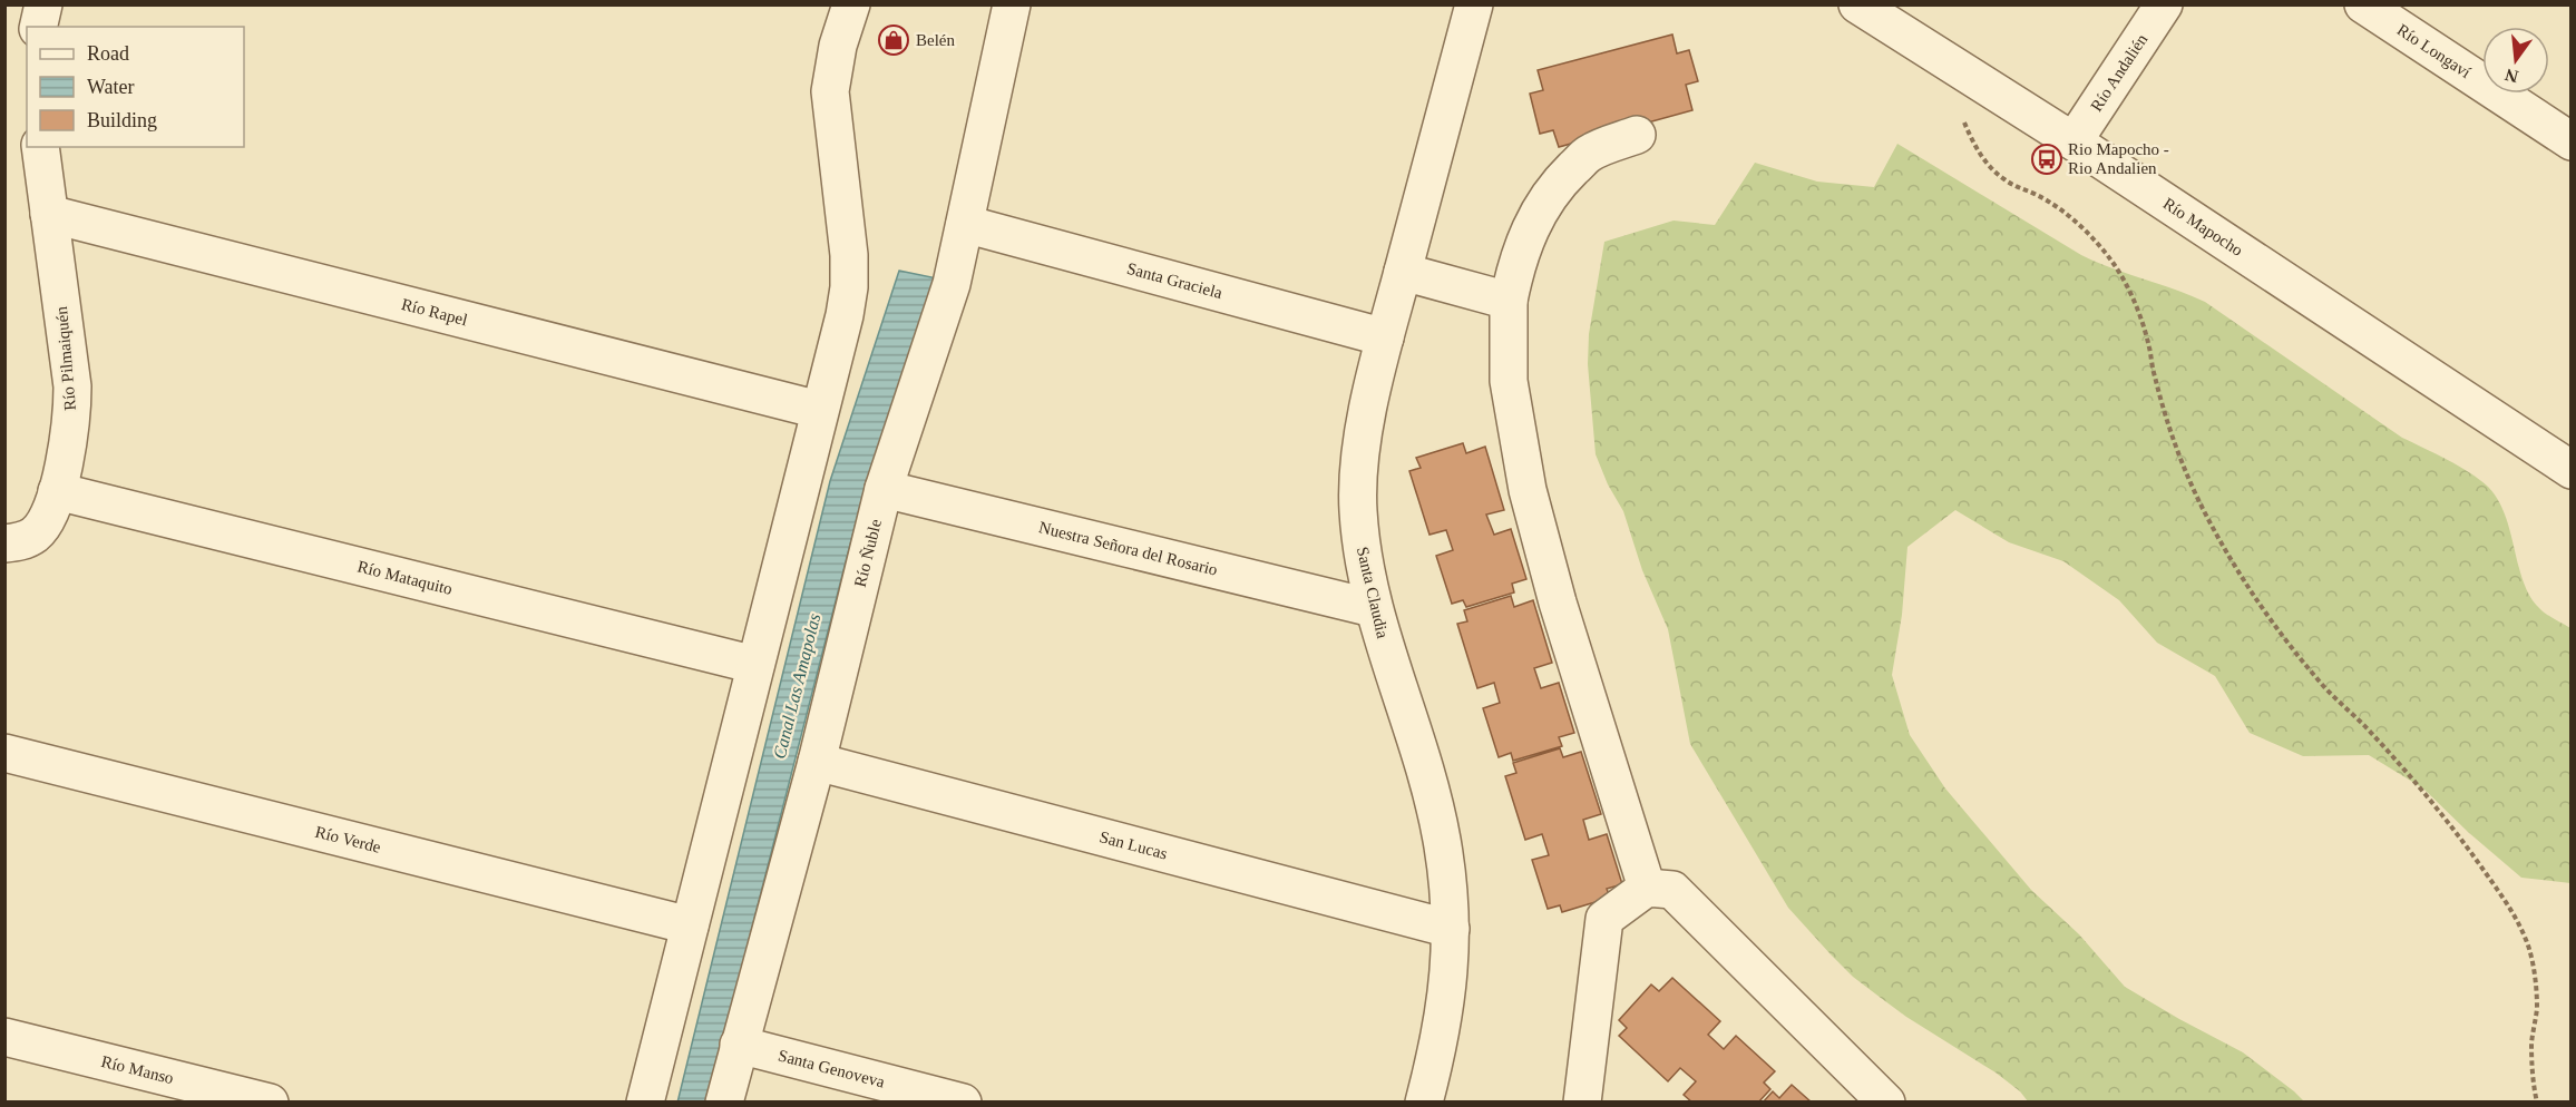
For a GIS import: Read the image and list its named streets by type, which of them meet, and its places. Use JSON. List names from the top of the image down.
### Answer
{
  "streets": {
    "street": [
      "Río Longaví",
      "Río Andalién",
      "Río Mapocho",
      "Santa Graciela",
      "Río Rapel",
      "Río Pilmaiquén",
      "Nuestra Señora del Rosario",
      "Río Ñuble",
      "Río Mataquito",
      "Santa Claudia",
      "Río Verde",
      "San Lucas",
      "Santa Genoveva",
      "Río Manso"
    ]
  },
  "crossings": [
    ["Río Andalién", "Río Mapocho"],
    ["Santa Graciela", "Río Ñuble"],
    ["Santa Graciela", "Santa Claudia"],
    ["Río Rapel", "Río Pilmaiquén"],
    ["Río Pilmaiquén", "Río Mataquito"],
    ["Nuestra Señora del Rosario", "Río Ñuble"],
    ["Nuestra Señora del Rosario", "Santa Claudia"],
    ["Río Ñuble", "San Lucas"],
    ["Río Ñuble", "Santa Genoveva"],
    ["Santa Claudia", "San Lucas"]
  ],
  "water": ["Canal Las Amapolas"],
  "places": {
    "shop": ["Belén"],
    "bus stop": ["Rio Mapocho - Rio Andalien"]
  },
  "legend": ["Road", "Water", "Building"],
  "north": "bottom"
}
